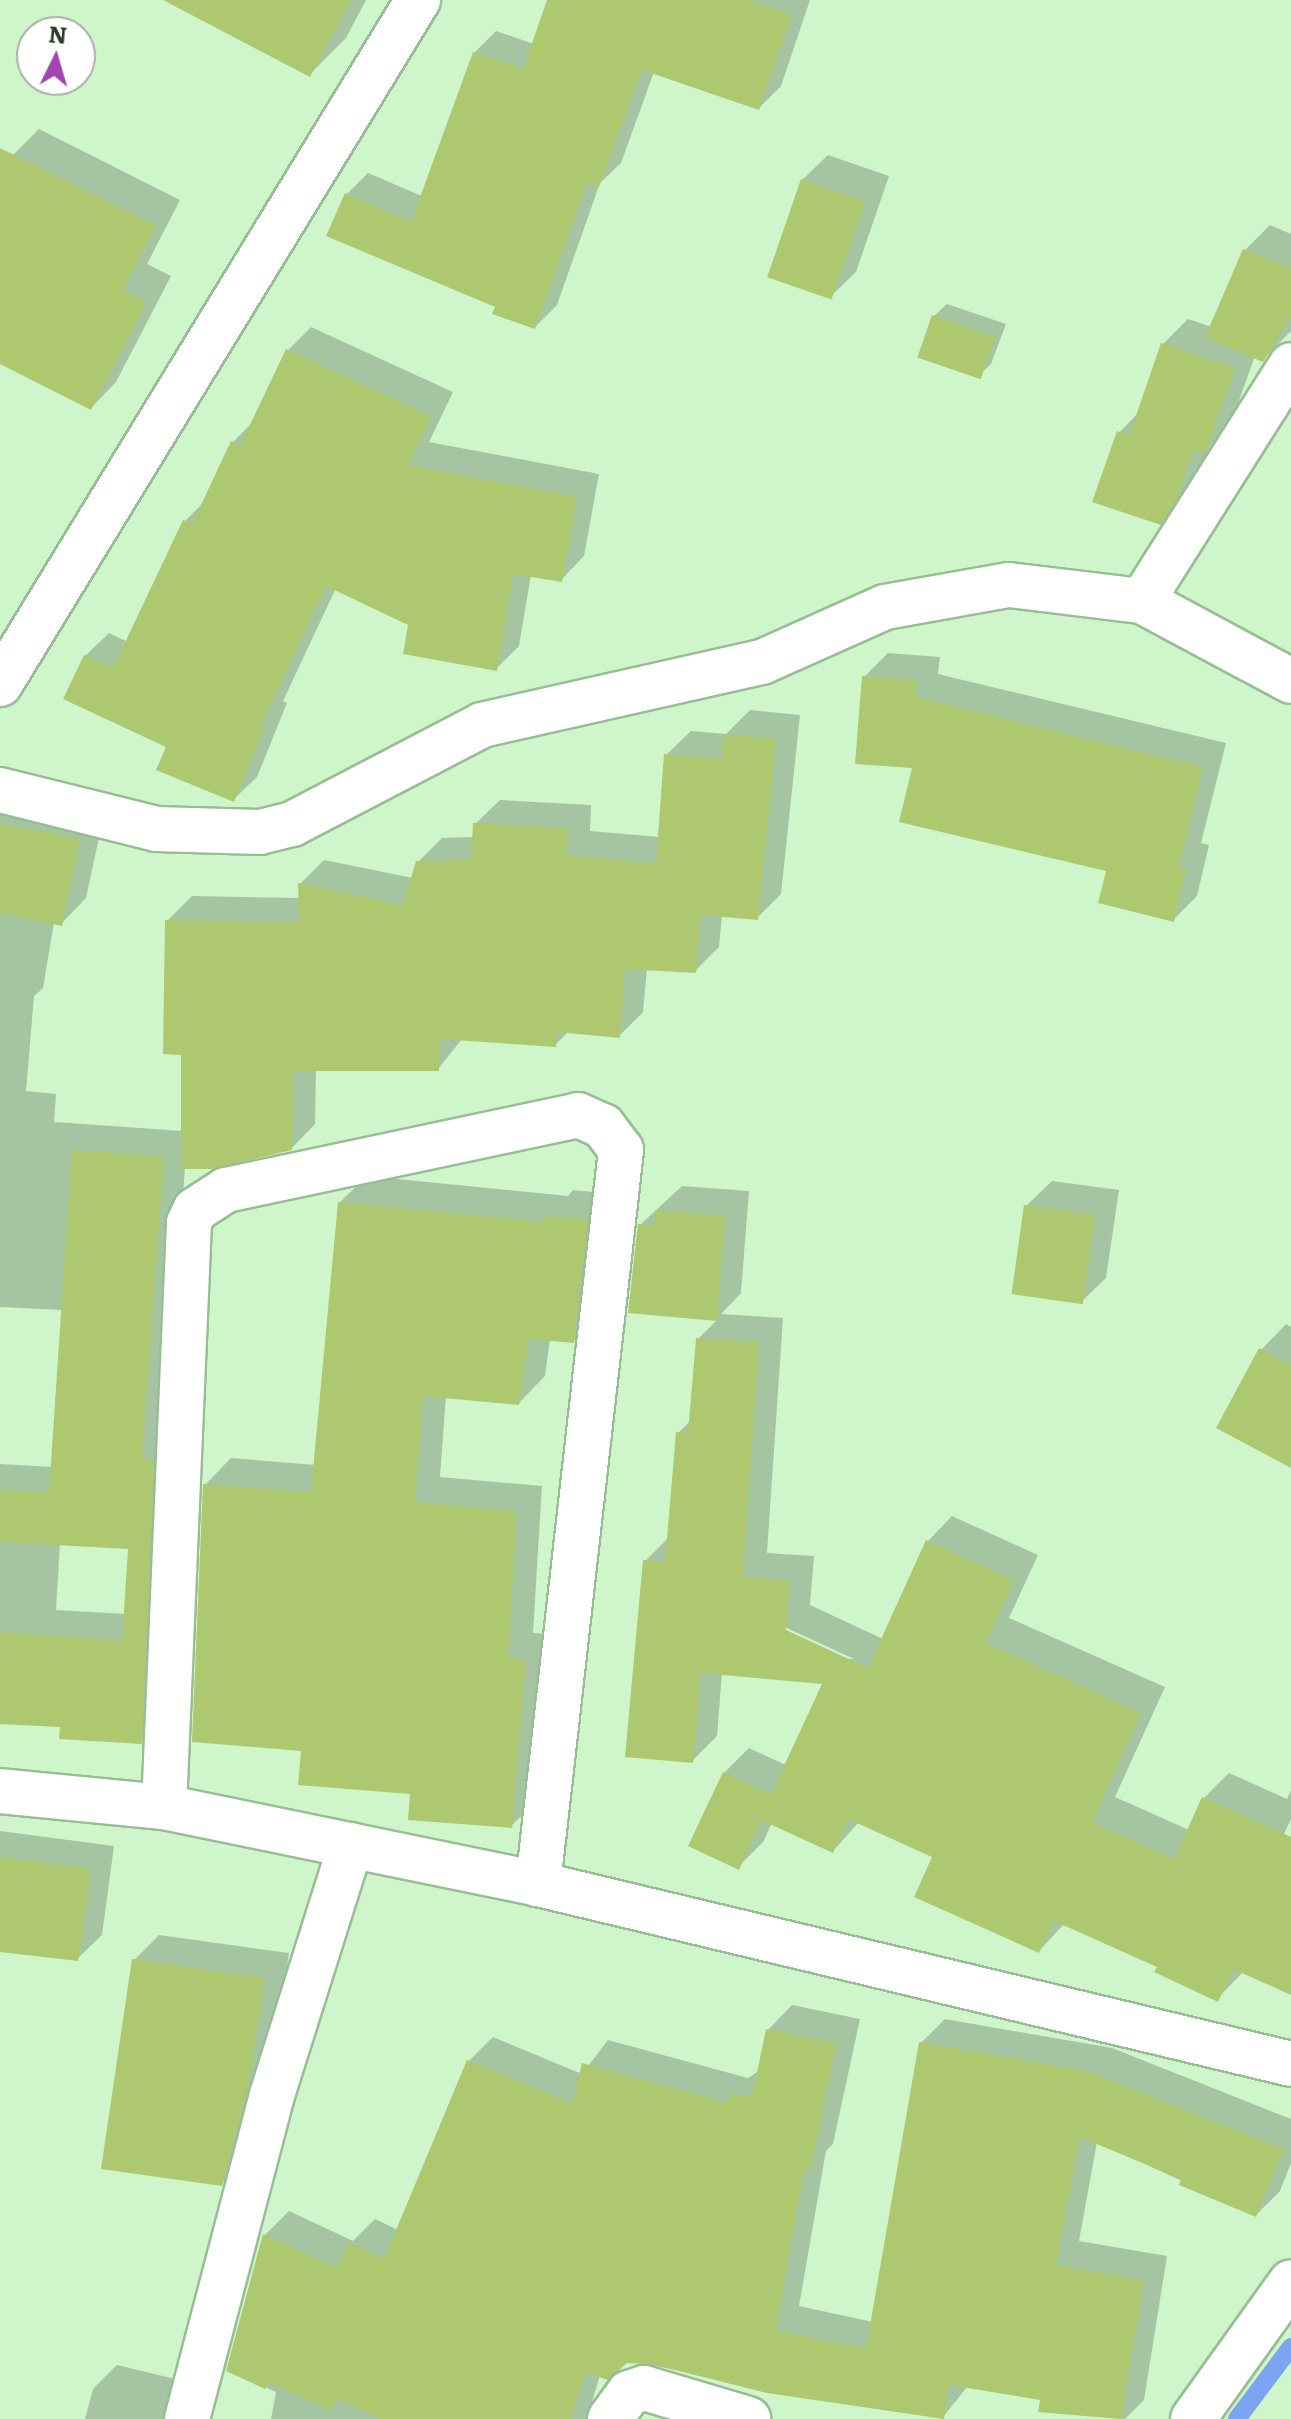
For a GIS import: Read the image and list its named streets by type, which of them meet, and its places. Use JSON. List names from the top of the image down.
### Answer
{
  "north": "top"
}
